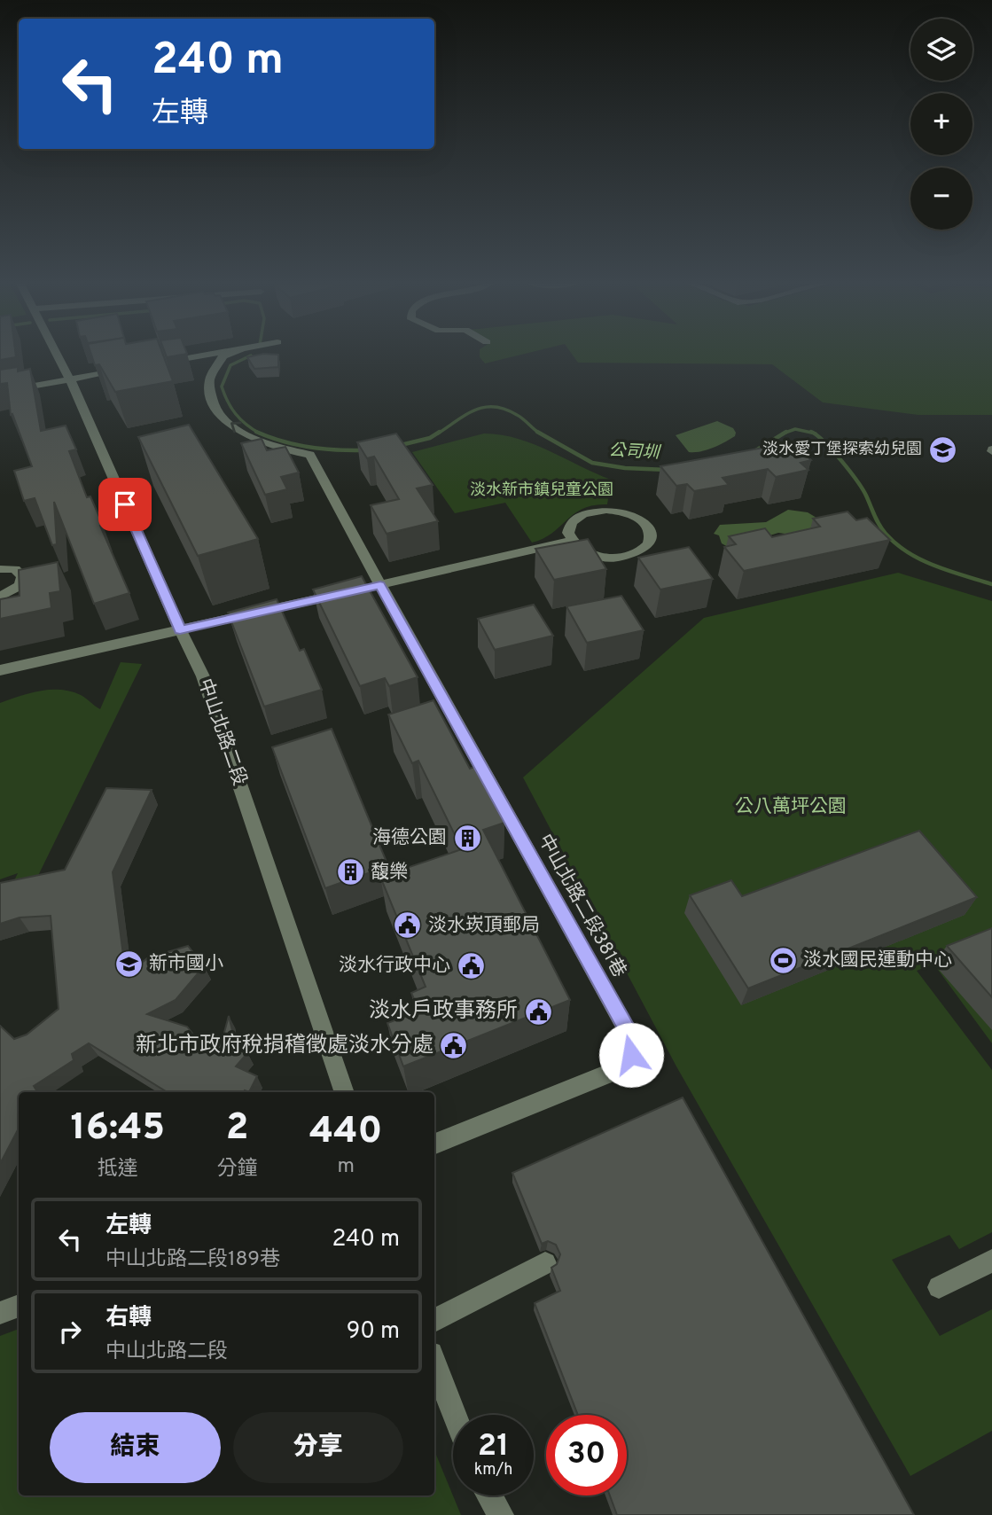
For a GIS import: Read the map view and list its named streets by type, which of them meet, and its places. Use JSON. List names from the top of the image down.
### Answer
{
  "streets": {
    "street": ["中山北路二段", "中山北路二段381巷"]
  },
  "water": ["公司圳"],
  "parks": ["淡水新市鎮兒童公園", "公八萬坪公園"],
  "places": {
    "school or university": ["淡水愛丁堡探索幼兒園", "新市國小"],
    "building": ["海德公園", "馥樂"],
    "public building": [
      "淡水崁頂郵局",
      "淡水行政中心",
      "淡水戶政事務所",
      "新北市政府稅捐稽徵處淡水分處"
    ],
    "sports": ["淡水國民運動中心"]
  },
  "page": {
    "map_buttons": ["+", "−"],
    "turn": ["240 m", "左轉"],
    "eta": [
      "16:45",
      "抵達",
      "2",
      "分鐘",
      "440",
      "m"
    ],
    "list": [
      {
        "name": "左轉",
        "note": "中山北路二段189巷",
        "value": "240 m"
      },
      {
        "name": "右轉",
        "note": "中山北路二段",
        "value": "90 m"
      }
    ],
    "buttons": ["結束", "分享"],
    "speed": "21 km/h",
    "limit": "30"
  }
}
